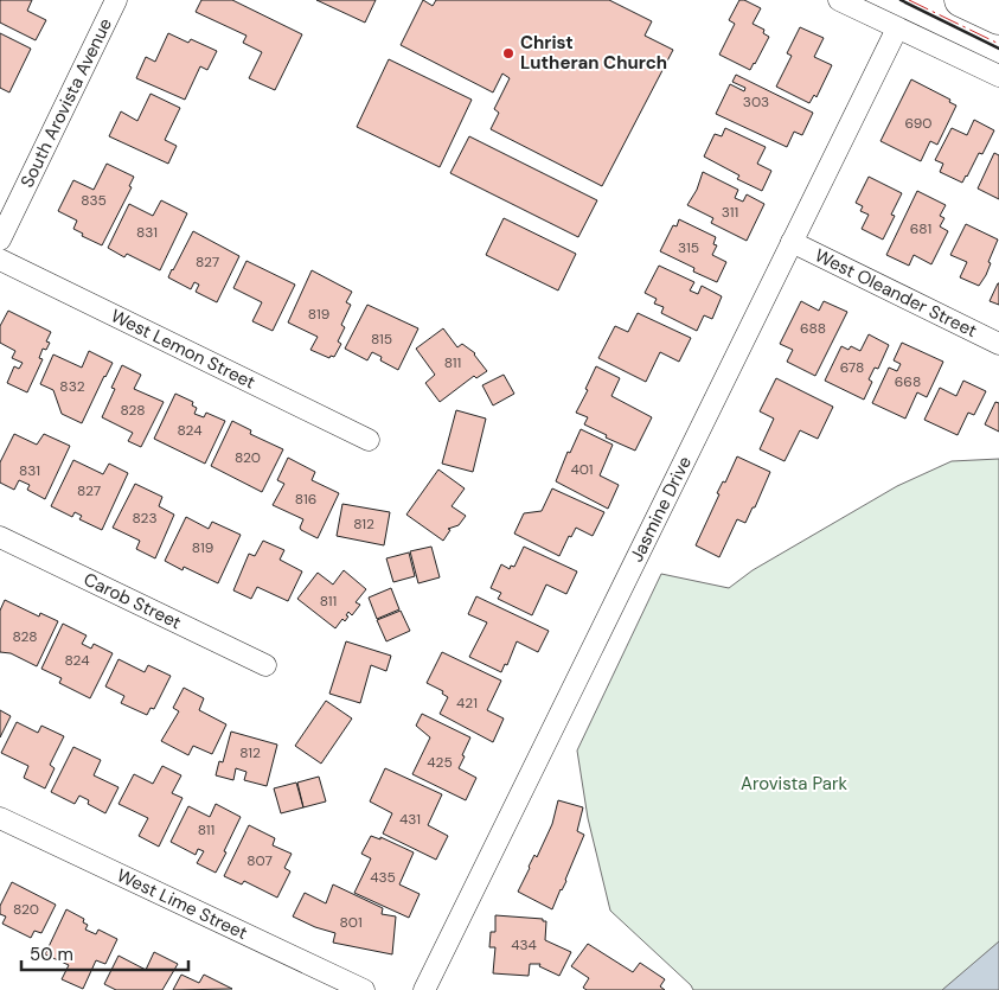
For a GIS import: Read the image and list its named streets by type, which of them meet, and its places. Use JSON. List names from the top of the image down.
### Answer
{
  "streets": {
    "street": [
      "South Arovista Avenue",
      "West Oleander Street",
      "West Lemon Street",
      "Jasmine Drive",
      "Carob Street",
      "West Lime Street"
    ]
  },
  "crossings": [
    ["West Oleander Street", "Jasmine Drive"]
  ],
  "parks": ["Arovista Park"],
  "places": ["Christ Lutheran Church"],
  "house_numbers": [
    "303",
    "690",
    "835",
    "311",
    "681",
    "831",
    "315",
    "827",
    "819",
    "688",
    "815",
    "811",
    "678",
    "668",
    "832",
    "828",
    "824",
    "820",
    "401",
    "831",
    "827",
    "816",
    "823",
    "812",
    "819",
    "811",
    "828",
    "824",
    "421",
    "812",
    "425",
    "431",
    "811",
    "807",
    "435",
    "820",
    "801",
    "434"
  ],
  "scale_bar": "50 m"
}
